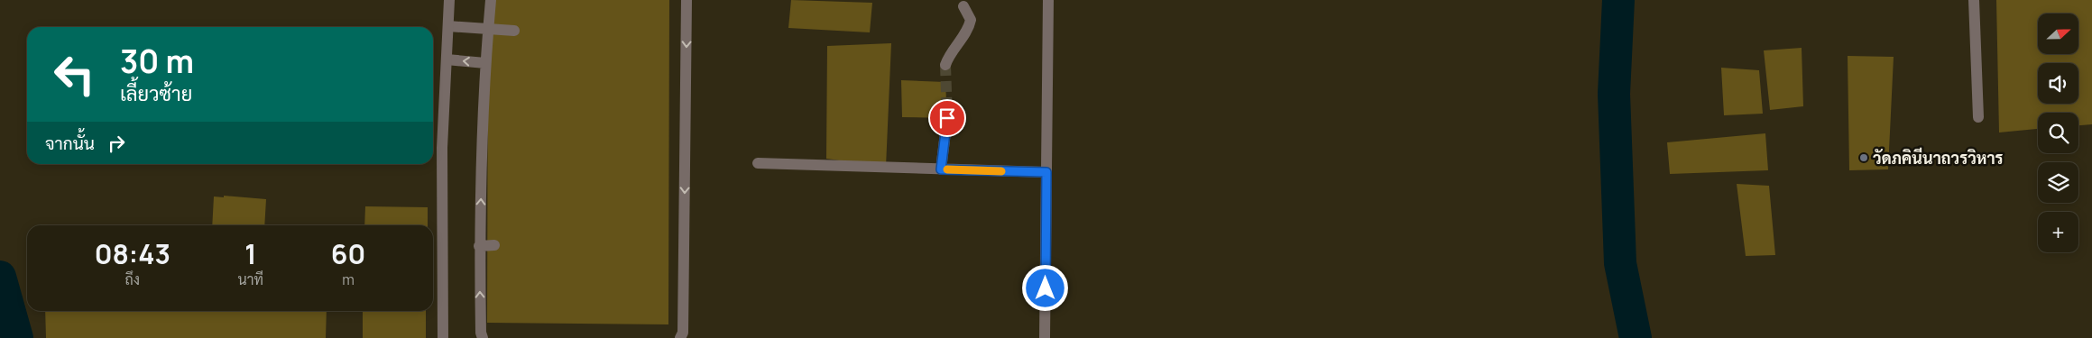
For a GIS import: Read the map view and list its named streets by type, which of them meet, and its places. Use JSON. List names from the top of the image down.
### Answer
{
  "places": ["วัดภคินีนาถวรวิหาร"],
  "north": "right",
  "page": {
    "map_buttons": "+",
    "turn": ["30 m", "เลี้ยวซ้าย"],
    "then": "จากนั้น",
    "eta": [
      "08:43",
      "ถึง",
      "1",
      "นาที",
      "60",
      "m"
    ]
  }
}
